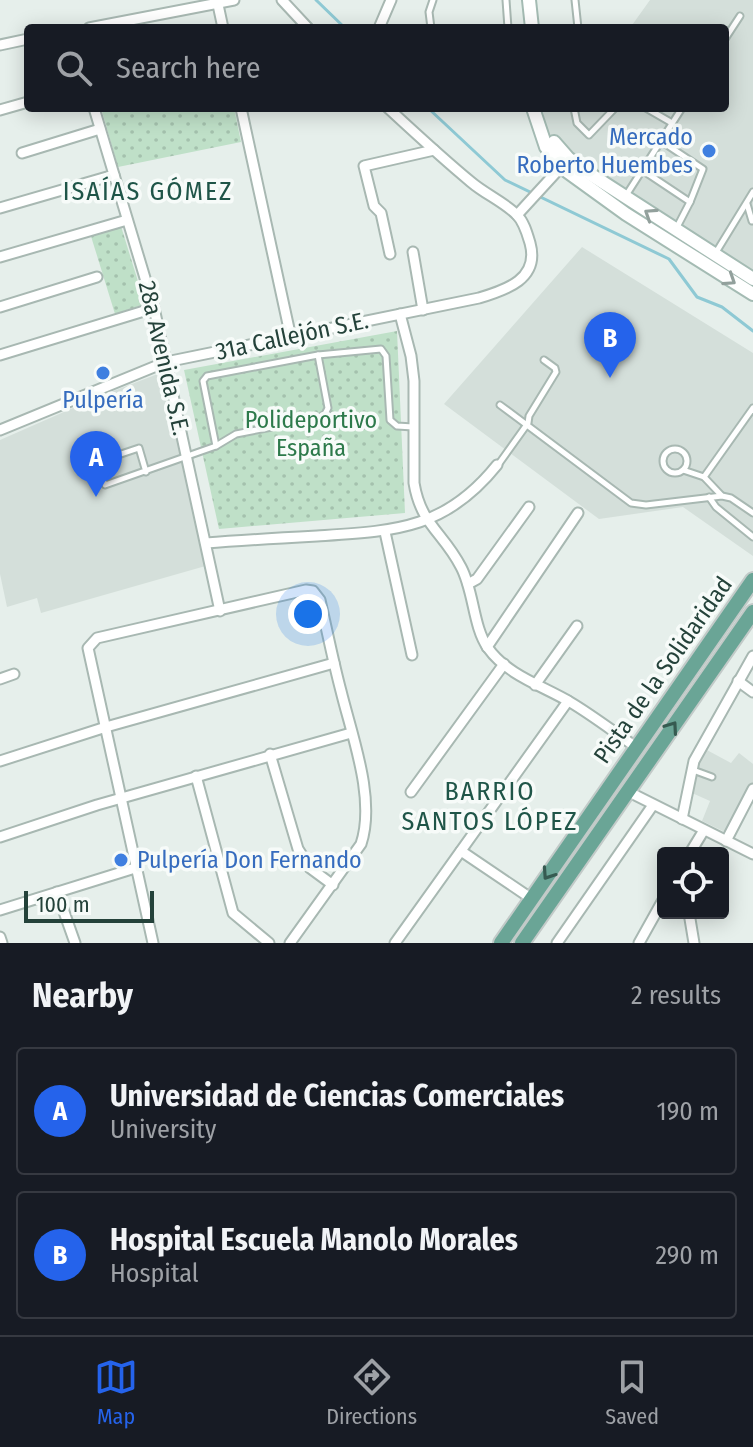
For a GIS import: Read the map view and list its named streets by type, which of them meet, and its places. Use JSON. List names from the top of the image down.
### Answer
{
  "streets": {
    "main road": ["Pista de la Solidaridad"],
    "street": ["31a Callejón S.E.", "28a Avenida S.E."]
  },
  "crossings": [
    ["31a Callejón S.E.", "28a Avenida S.E."]
  ],
  "districts": ["ISAÍAS GÓMEZ", "BARRIO SANTOS LÓPEZ"],
  "parks": ["Polideportivo España"],
  "places": ["Mercado Roberto Huembes", "Pulpería", "Pulpería Don Fernando"],
  "scale_bar": "100 m",
  "page": {
    "search": "Search here",
    "pins": ["B", "A"],
    "scale": "100 m",
    "heading": ["Nearby", "2 results"],
    "list": [
      {
        "mark": "A",
        "name": "Universidad de Ciencias Comerciales",
        "note": "University",
        "value": "190 m"
      },
      {
        "mark": "B",
        "name": "Hospital Escuela Manolo Morales",
        "note": "Hospital",
        "value": "290 m"
      }
    ],
    "nav": ["Map", "Directions", "Saved"]
  }
}
